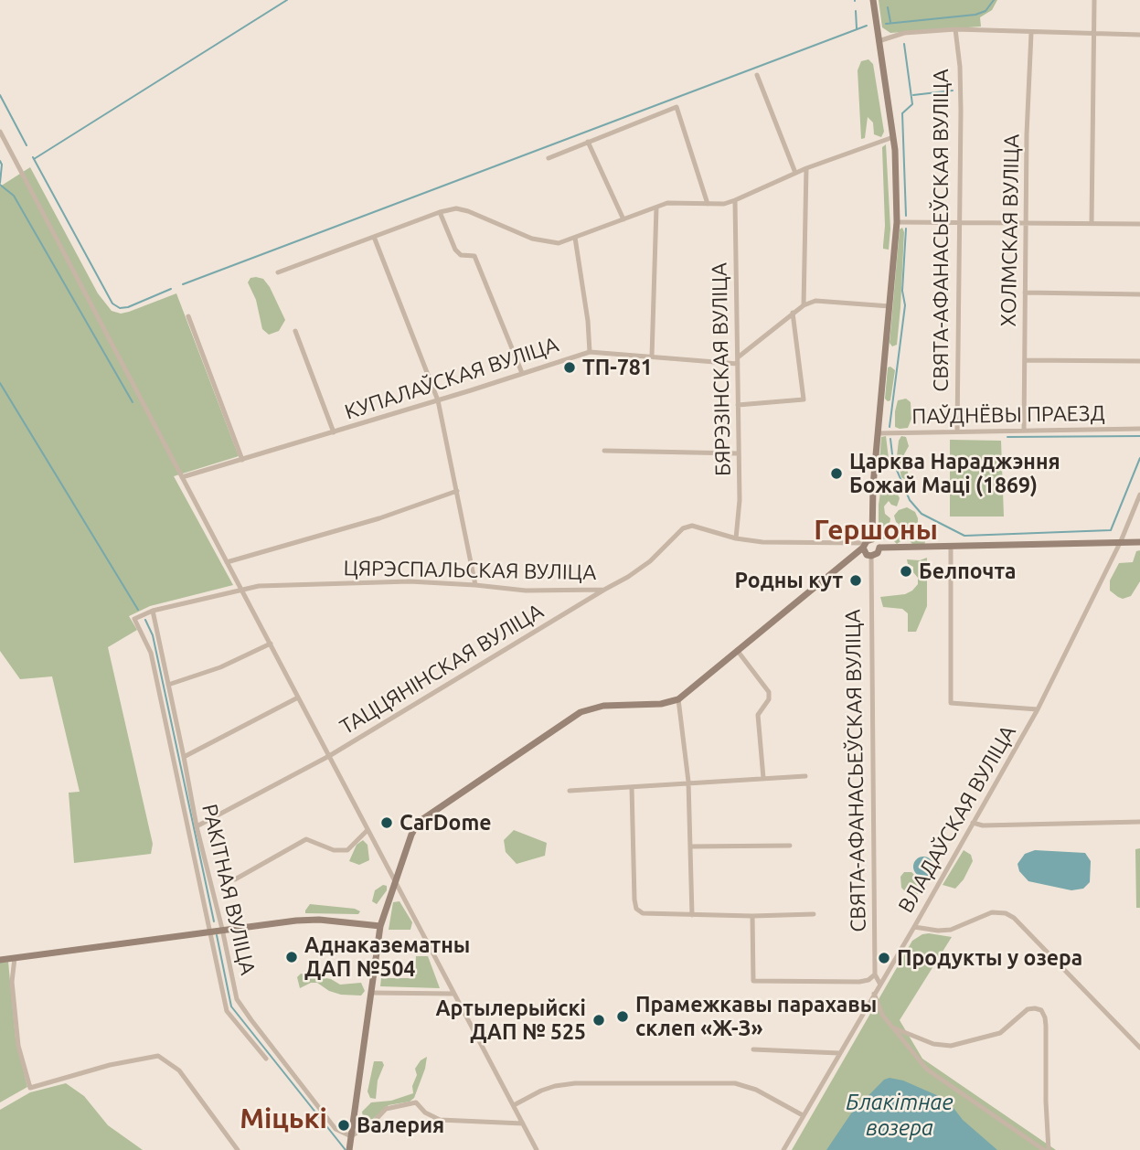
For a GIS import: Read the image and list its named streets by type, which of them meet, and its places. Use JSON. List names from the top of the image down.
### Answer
{
  "streets": {
    "street": [
      "СВЯТА-АФАНАСЬЕЎСКАЯ ВУЛІЦА",
      "ХОЛМСКАЯ ВУЛІЦА",
      "БЯРЭЗІНСКАЯ ВУЛІЦА",
      "КУПАЛАЎСКАЯ ВУЛІЦА",
      "ПАЎДНЁВЫ ПРАЕЗД",
      "ЦЯРЭСПАЛЬСКАЯ ВУЛІЦА",
      "ТАЦЦЯНІНСКАЯ ВУЛІЦА",
      "ВЛАДАЎСКАЯ ВУЛІЦА",
      "РАКІТНАЯ ВУЛІЦА"
    ]
  },
  "crossings": [
    ["СВЯТА-АФАНАСЬЕЎСКАЯ ВУЛІЦА", "ПАЎДНЁВЫ ПРАЕЗД"],
    ["СВЯТА-АФАНАСЬЕЎСКАЯ ВУЛІЦА", "ВЛАДАЎСКАЯ ВУЛІЦА"],
    ["ХОЛМСКАЯ ВУЛІЦА", "ПАЎДНЁВЫ ПРАЕЗД"],
    ["БЯРЭЗІНСКАЯ ВУЛІЦА", "КУПАЛАЎСКАЯ ВУЛІЦА"],
    ["БЯРЭЗІНСКАЯ ВУЛІЦА", "ЦЯРЭСПАЛЬСКАЯ ВУЛІЦА"],
    ["ЦЯРЭСПАЛЬСКАЯ ВУЛІЦА", "ТАЦЦЯНІНСКАЯ ВУЛІЦА"],
    ["ЦЯРЭСПАЛЬСКАЯ ВУЛІЦА", "РАКІТНАЯ ВУЛІЦА"],
    ["ТАЦЦЯНІНСКАЯ ВУЛІЦА", "РАКІТНАЯ ВУЛІЦА"]
  ],
  "districts": ["Гершоны", "Міцькі"],
  "water": ["Блакітнае возера"],
  "places": [
    "ТП-781",
    "Царква Нараджэння Божай Маці (1869)",
    "Белпочта",
    "Родны кут",
    "CarDome",
    "Аднаказематны ДАП №504",
    "Продукты у озера",
    "Прамежкавы парахавы склеп «Ж-З»",
    "Артылерыйскі ДАП № 525",
    "Валерия"
  ]
}
